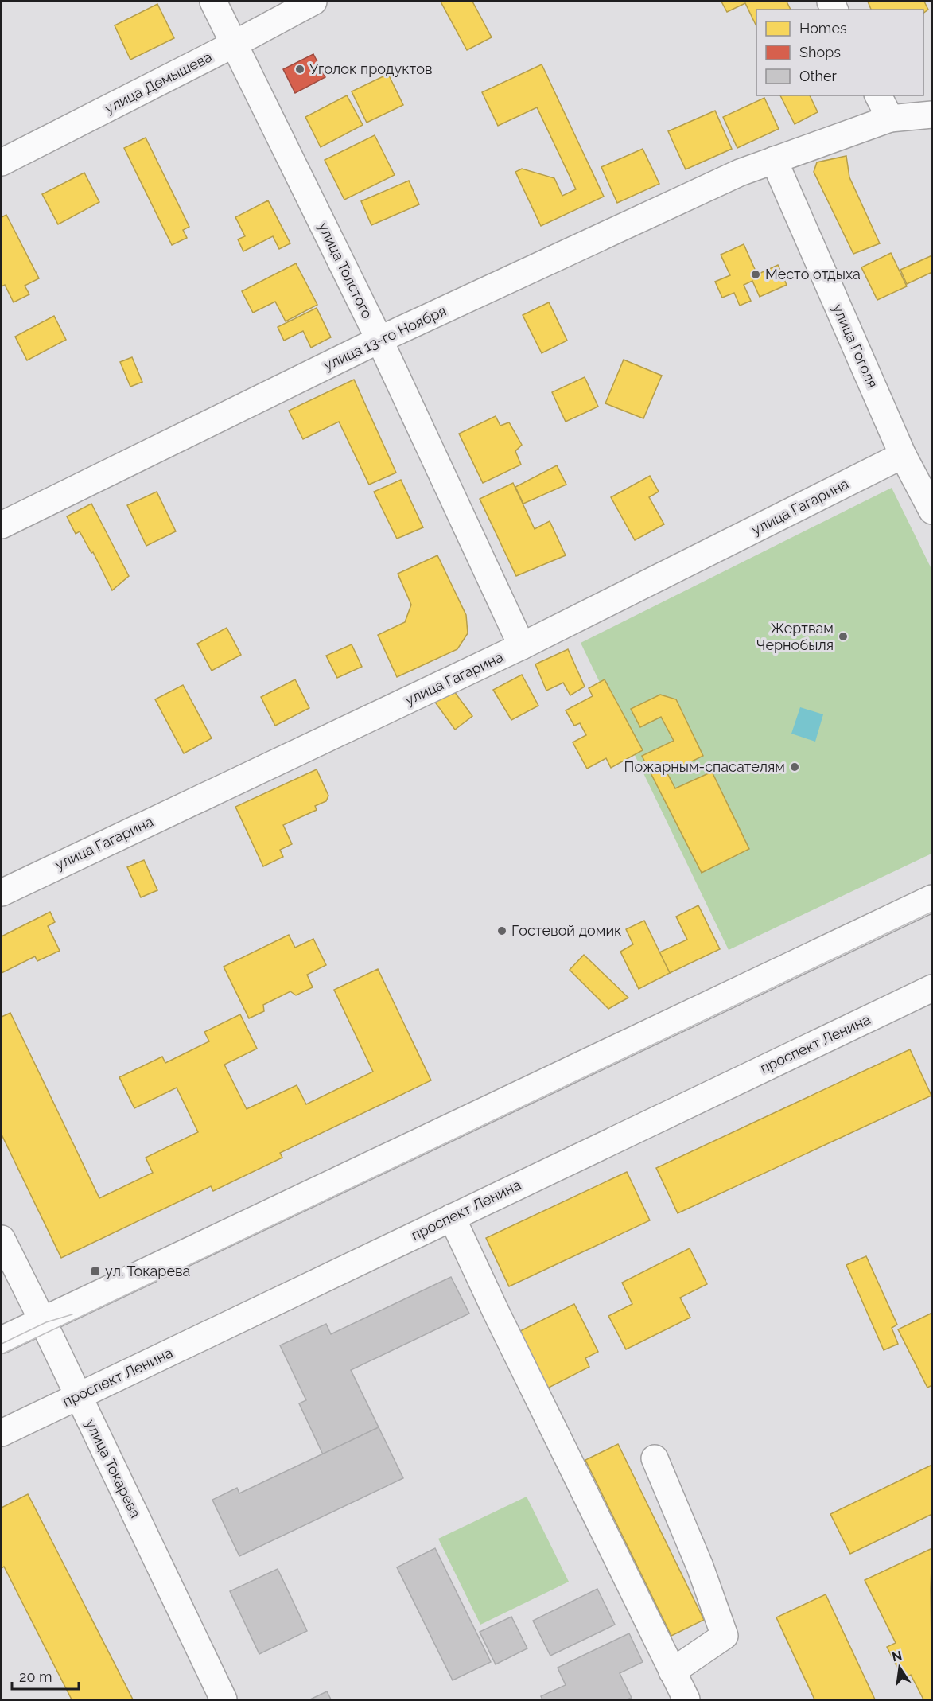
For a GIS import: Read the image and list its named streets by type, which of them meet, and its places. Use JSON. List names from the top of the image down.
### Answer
{
  "streets": {
    "street": [
      "улица Демышева",
      "улица Толстого",
      "улица 13-го Ноября",
      "улица Гоголя",
      "улица Гагарина",
      "проспект Ленина",
      "улица Токарева"
    ]
  },
  "crossings": [
    ["улица Демышева", "улица Толстого"],
    ["улица Толстого", "улица 13-го Ноября"],
    ["улица Толстого", "улица Гагарина"],
    ["улица 13-го Ноября", "улица Гоголя"],
    ["улица Гоголя", "улица Гагарина"],
    ["проспект Ленина", "улица Токарева"]
  ],
  "places": {
    "other": [
      "Уголок продуктов",
      "Место отдыха",
      "Жертвам Чернобыля",
      "Пожарным-спасателям",
      "Гостевой домик"
    ],
    "transit": ["ул. Токарева"]
  },
  "legend": ["Homes", "Shops", "Other"],
  "scale_bar": "20 m",
  "north": "top"
}
